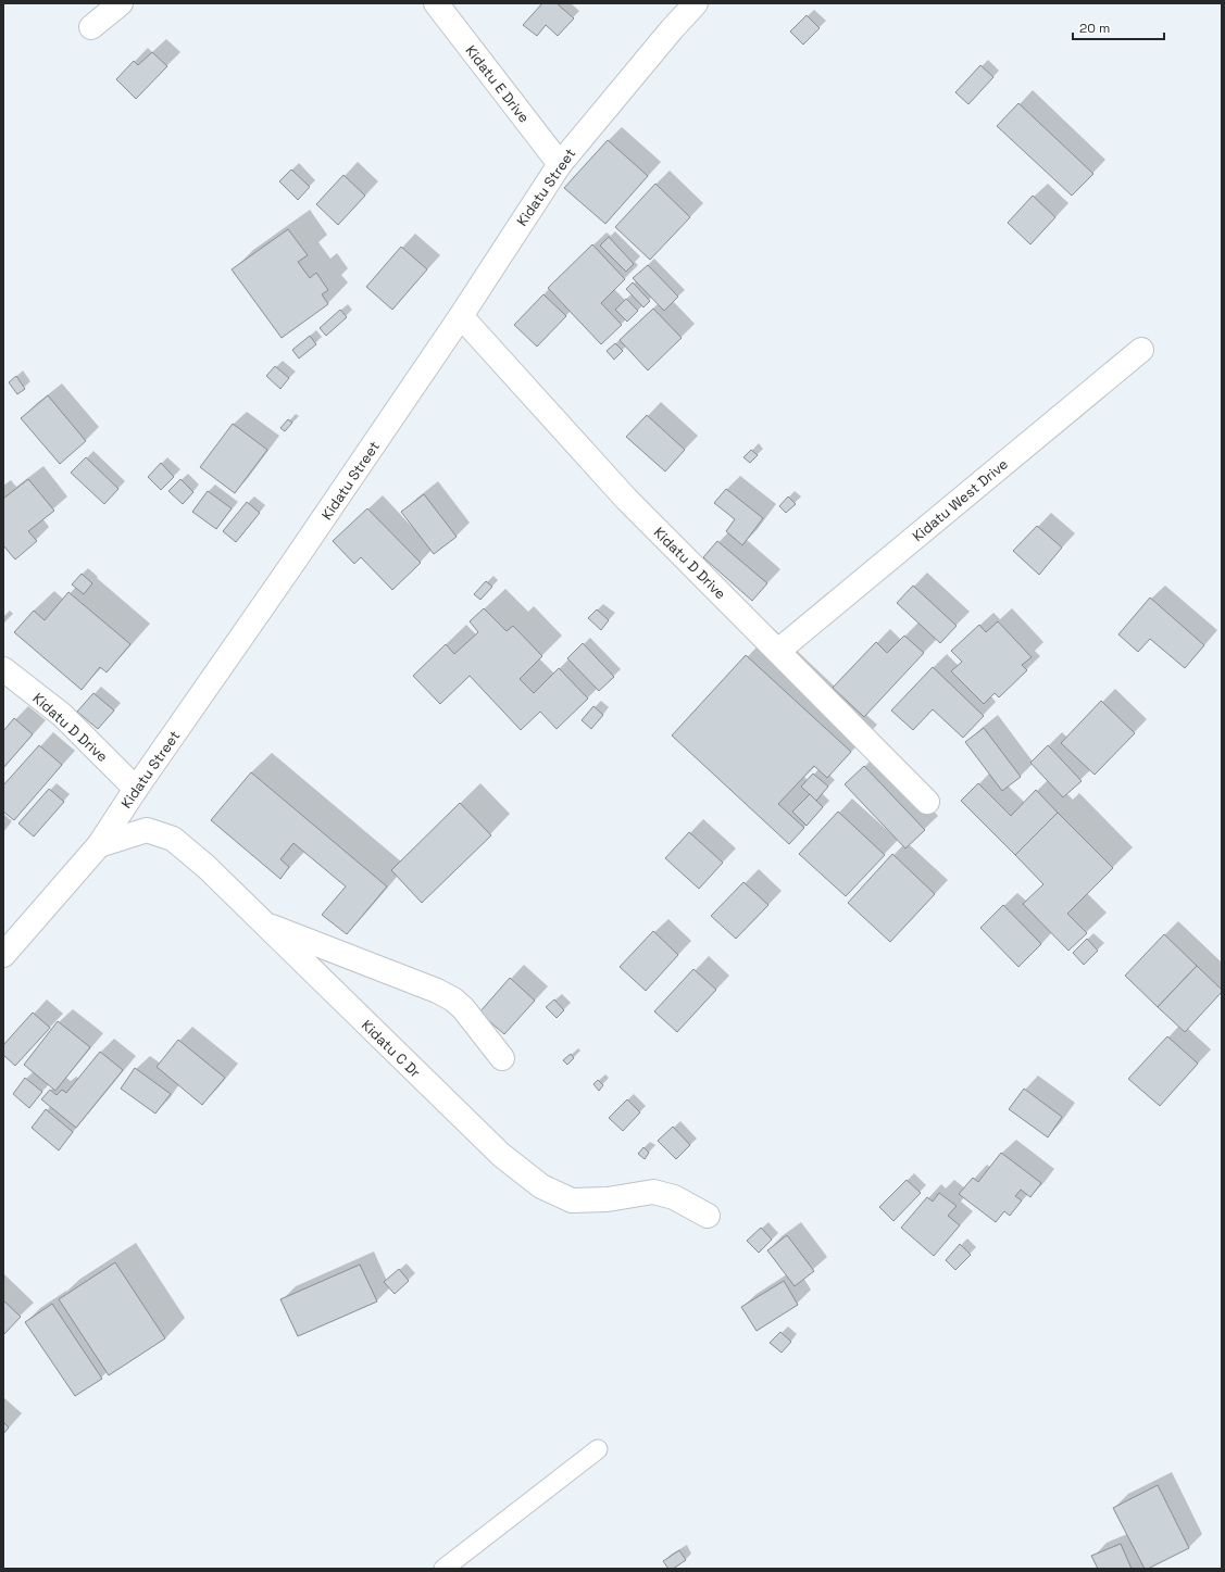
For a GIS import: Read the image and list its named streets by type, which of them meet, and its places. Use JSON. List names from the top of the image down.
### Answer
{
  "streets": {
    "street": [
      "Kidatu E Drive",
      "Kidatu Street",
      "Kidatu West Drive",
      "Kidatu D Drive",
      "Kidatu C Dr"
    ]
  },
  "crossings": [
    ["Kidatu E Drive", "Kidatu Street"],
    ["Kidatu Street", "Kidatu D Drive"],
    ["Kidatu Street", "Kidatu C Dr"],
    ["Kidatu West Drive", "Kidatu D Drive"]
  ],
  "scale_bar": "20 m"
}
